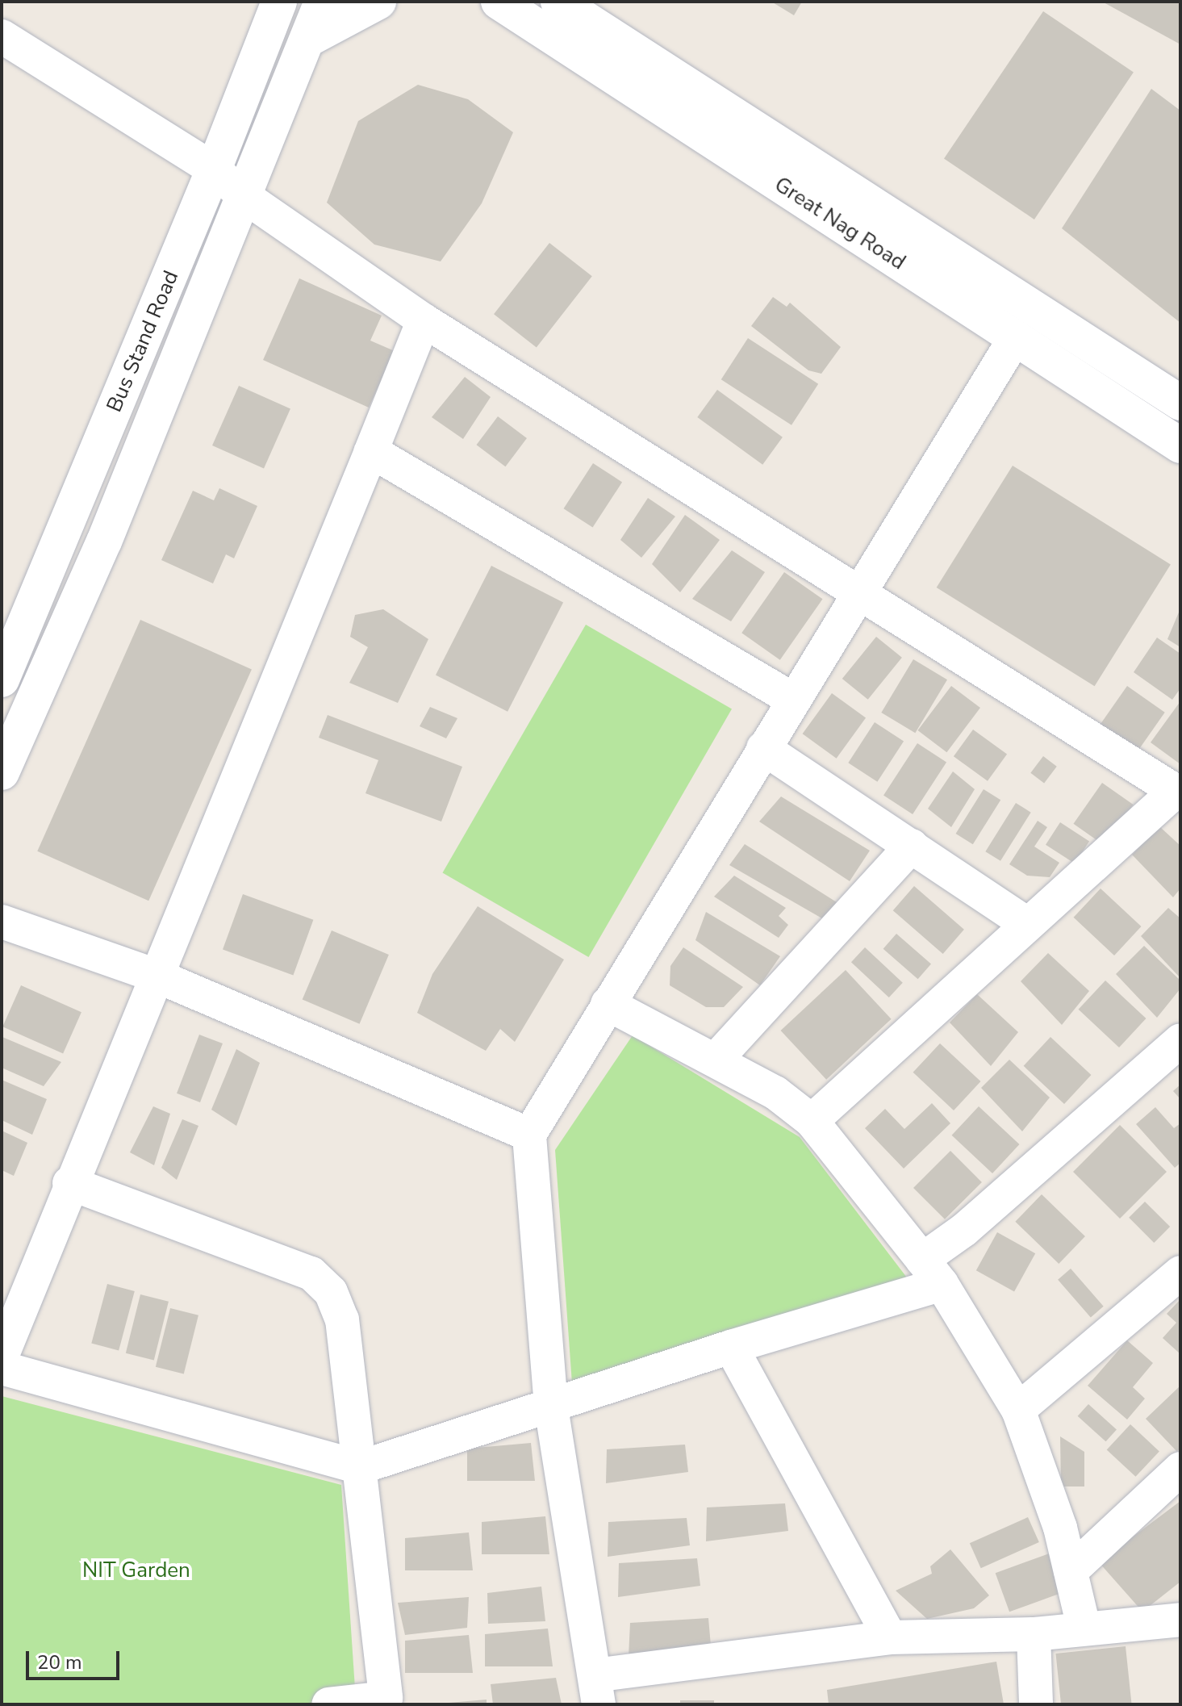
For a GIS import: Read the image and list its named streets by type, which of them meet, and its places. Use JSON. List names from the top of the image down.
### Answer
{
  "streets": {
    "main road": ["Great Nag Road", "Bus Stand Road"]
  },
  "parks": ["NIT Garden"],
  "scale_bar": "20 m"
}
